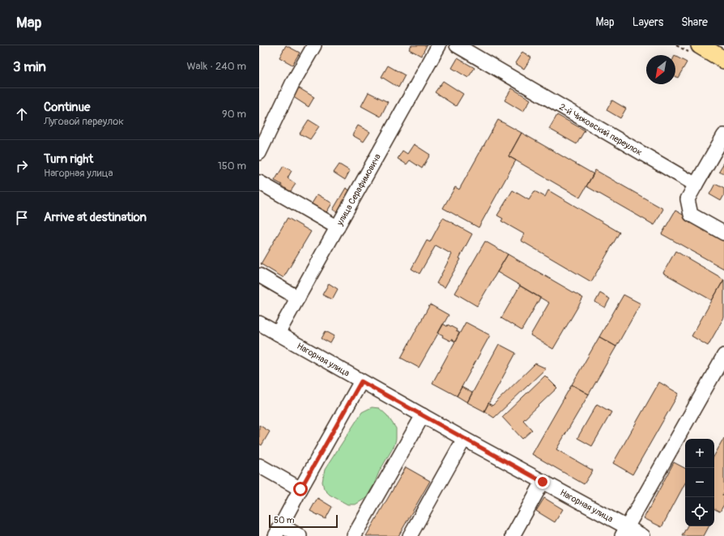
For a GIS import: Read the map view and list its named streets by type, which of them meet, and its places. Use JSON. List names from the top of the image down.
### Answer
{
  "streets": {
    "street": ["2-й Чижовский переулок", "улица Серафимовича", "Нагорная улица"]
  },
  "crossings": [
    ["улица Серафимовича", "Нагорная улица"]
  ],
  "scale_bar": "50 m",
  "north": "bottom left",
  "page": {
    "header": "Map",
    "nav": ["Map", "Layers", "Share"],
    "heading": ["3 min", "Walk · 240 m"],
    "list": [
      ["Continue", "Луговой переулок", "90 m"],
      ["Turn right", "Нагорная улица", "150 m"],
      "Arrive at destination"
    ],
    "map_buttons": ["+", "−"],
    "scale": "50 m"
  }
}
